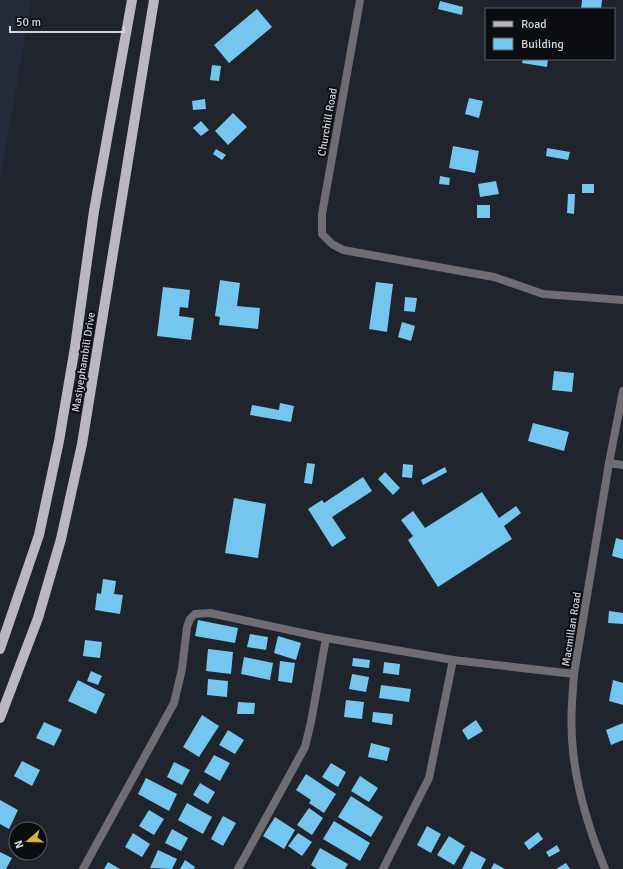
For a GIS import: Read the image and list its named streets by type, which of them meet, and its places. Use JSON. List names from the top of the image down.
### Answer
{
  "streets": {
    "main road": ["Masiyephambili Drive"],
    "street": ["Churchill Road", "Macmillan Road"]
  },
  "legend": ["Road", "Building"],
  "scale_bar": "50 m",
  "north": "left"
}
